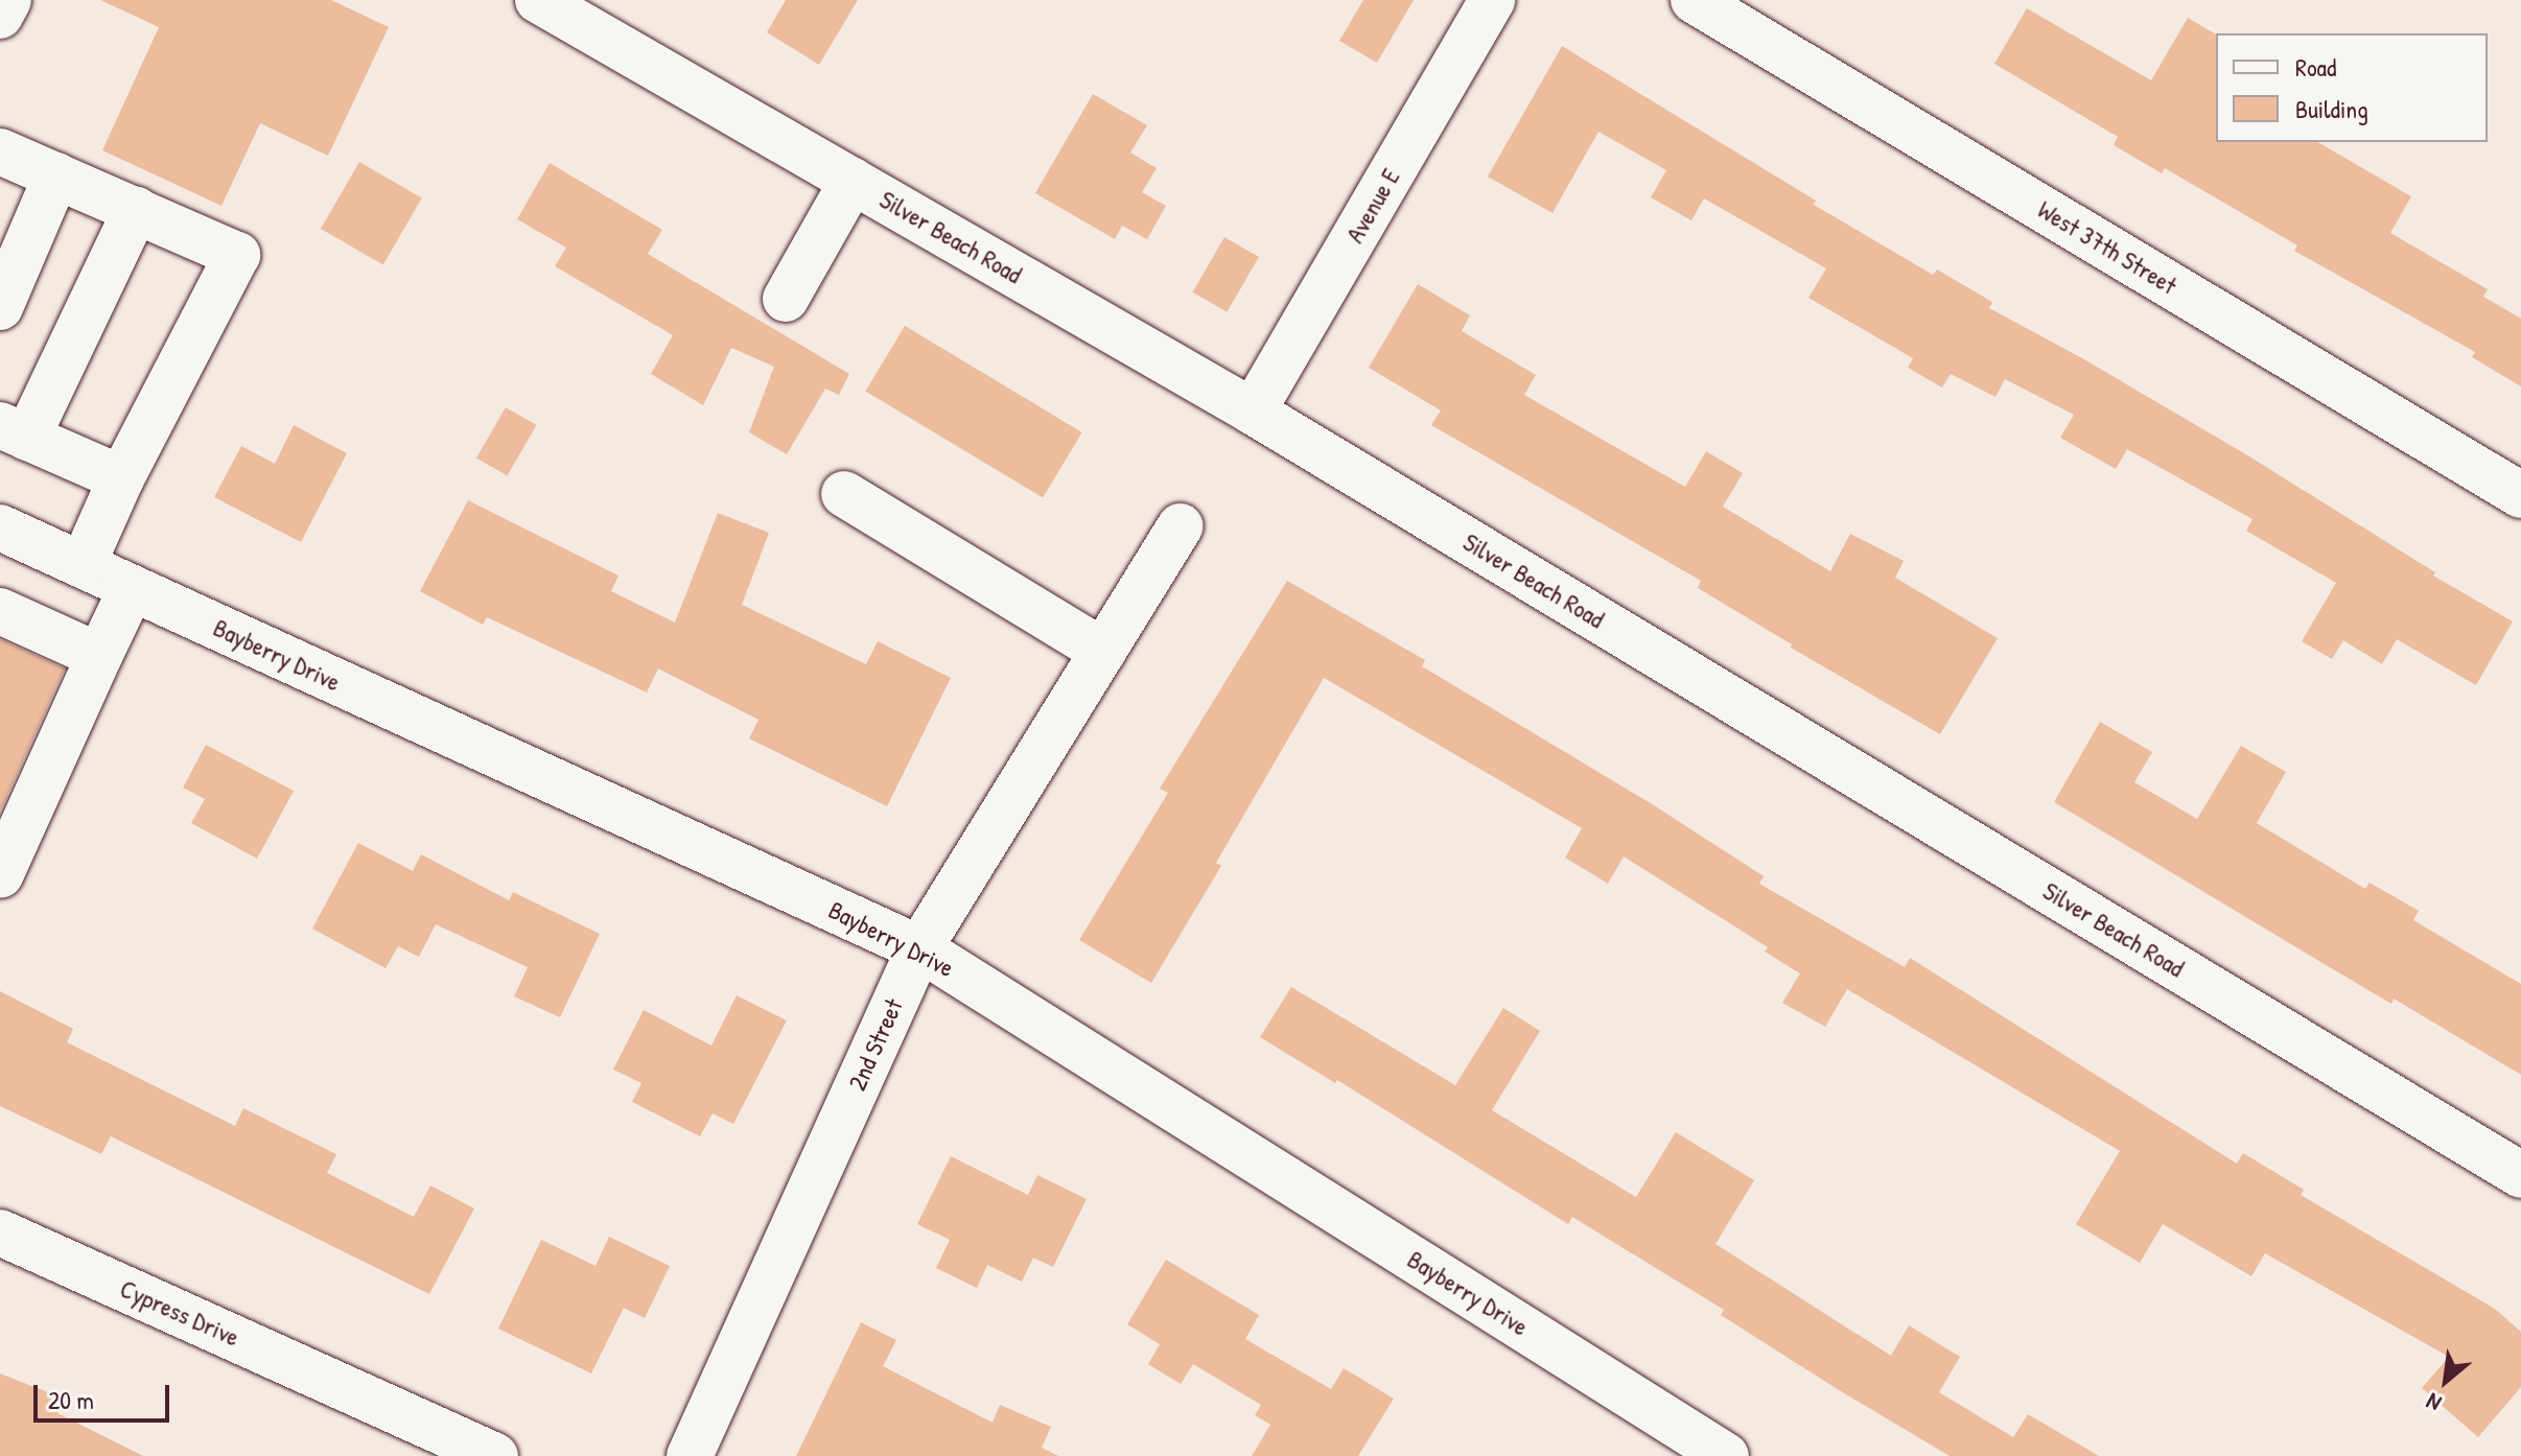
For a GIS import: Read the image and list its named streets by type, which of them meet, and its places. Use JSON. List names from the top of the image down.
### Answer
{
  "streets": {
    "street": [
      "Avenue E",
      "Silver Beach Road",
      "West 37th Street",
      "Bayberry Drive",
      "2nd Street",
      "Cypress Drive"
    ]
  },
  "crossings": [
    ["Avenue E", "Silver Beach Road"],
    ["Bayberry Drive", "2nd Street"]
  ],
  "legend": ["Road", "Building"],
  "scale_bar": "20 m",
  "north": "bottom left"
}
